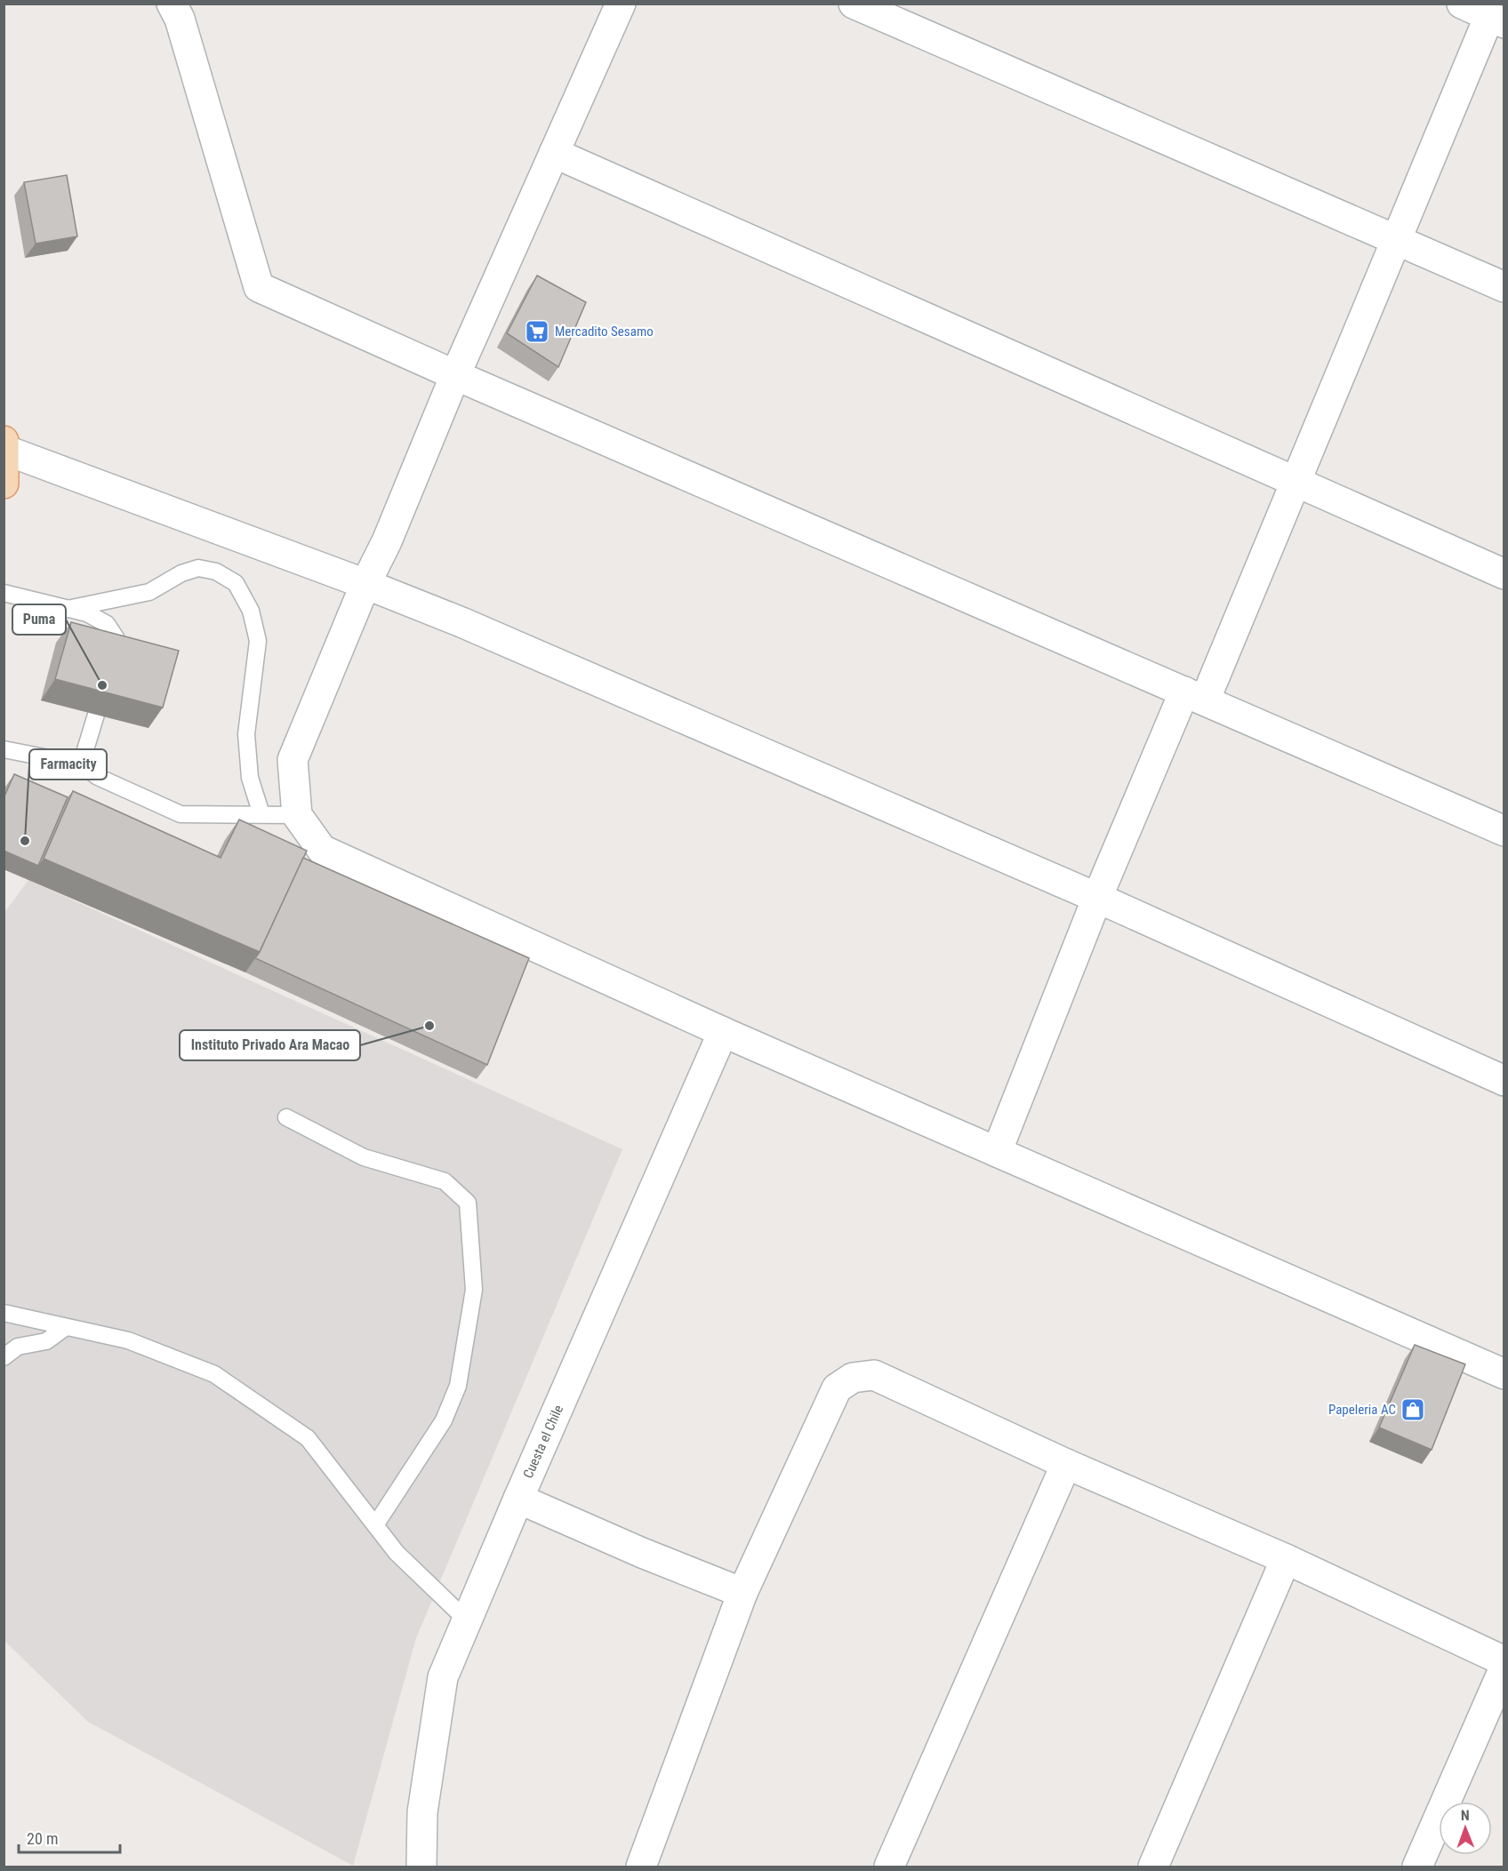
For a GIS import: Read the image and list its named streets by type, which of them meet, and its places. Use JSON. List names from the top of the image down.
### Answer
{
  "streets": {
    "street": ["Cuesta el Chile"]
  },
  "places": {
    "supermarket": ["Mercadito Sesamo"],
    "other": ["Puma", "Farmacity", "Instituto Privado Ara Macao"],
    "shop": ["Papeleria AC"]
  },
  "scale_bar": "20 m",
  "north": "top"
}
